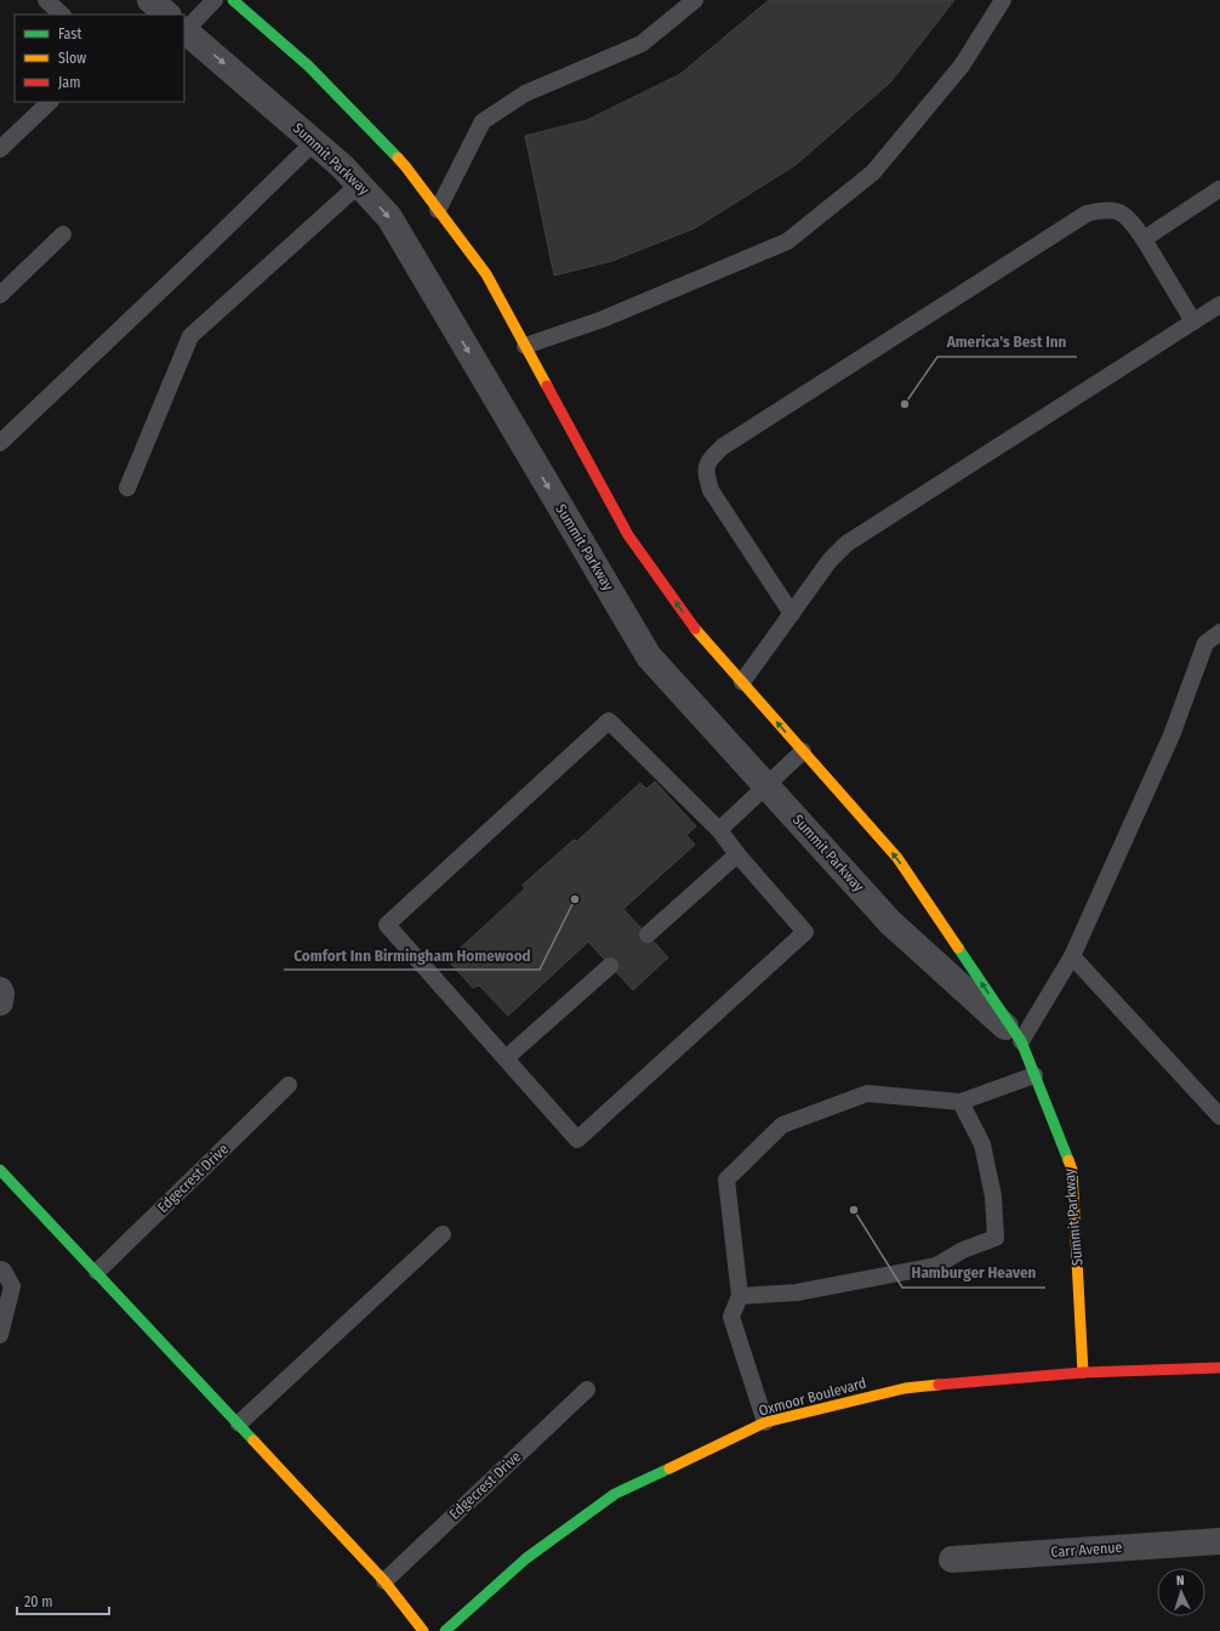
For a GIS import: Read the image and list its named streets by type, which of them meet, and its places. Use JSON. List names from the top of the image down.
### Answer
{
  "streets": {
    "street": ["Summit Parkway", "Oxmoor Boulevard", "Carr Avenue"],
    "lane": ["Edgecrest Drive"]
  },
  "crossings": [
    ["Summit Parkway", "Oxmoor Boulevard"]
  ],
  "places": ["America's Best Inn", "Comfort Inn Birmingham Homewood", "Hamburger Heaven"],
  "legend": ["Fast", "Slow", "Jam"],
  "scale_bar": "20 m",
  "north": "top"
}
